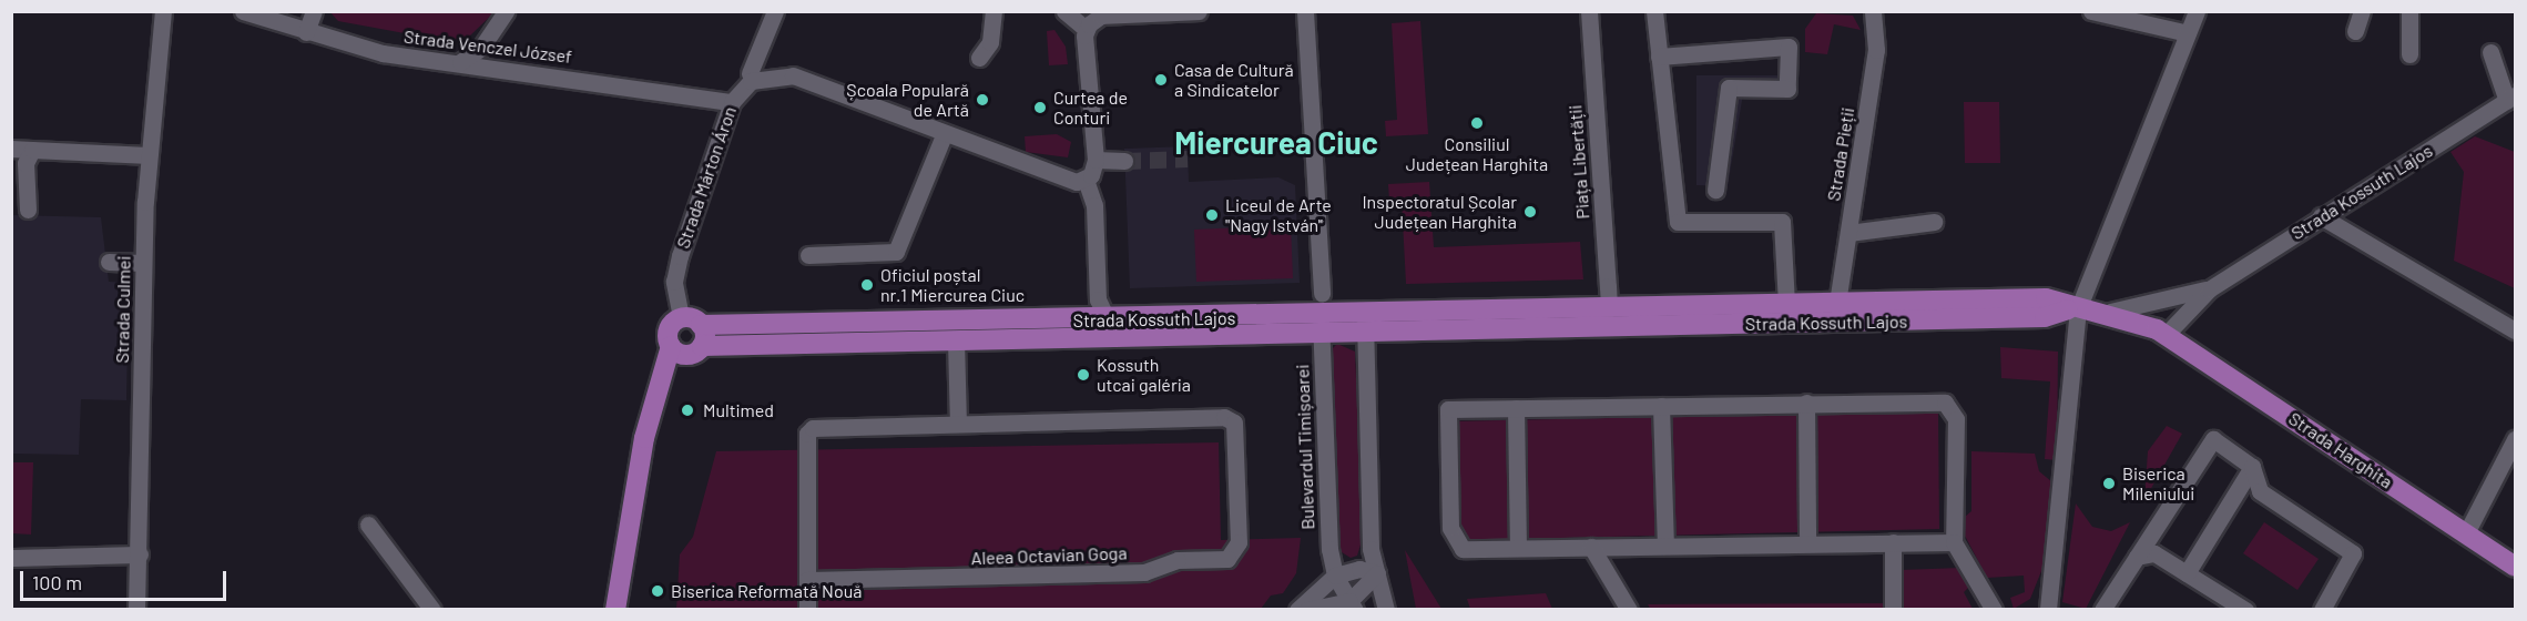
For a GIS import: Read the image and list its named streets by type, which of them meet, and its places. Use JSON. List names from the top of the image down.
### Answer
{
  "streets": {
    "main road": ["Strada Kossuth Lajos", "Strada Harghita"],
    "street": [
      "Strada Venczel József",
      "Strada Pieții",
      "Piața Libertății",
      "Strada Márton Áron",
      "Strada Culmei",
      "Bulevardul Timișoarei",
      "Aleea Octavian Goga"
    ]
  },
  "crossings": [
    ["Strada Venczel József", "Strada Márton Áron"],
    ["Strada Pieții", "Strada Kossuth Lajos"],
    ["Piața Libertății", "Strada Kossuth Lajos"],
    ["Strada Kossuth Lajos", "Bulevardul Timișoarei"],
    ["Strada Kossuth Lajos", "Strada Harghita"]
  ],
  "districts": ["Miercurea Ciuc"],
  "places": [
    "Casa de Cultură a Sindicatelor",
    "Școala Populară de Artă",
    "Curtea de Conturi",
    "Consiliul Județean Harghita",
    "Inspectoratul Școlar Județean Harghita",
    "Liceul de Arte \"Nagy István\"",
    "Oficiul poștal nr.1 Miercurea Ciuc",
    "Kossuth utcai galéria",
    "Multimed",
    "Biserica Mileniului",
    "Biserica Reformată Nouă"
  ],
  "scale_bar": "100 m"
}
